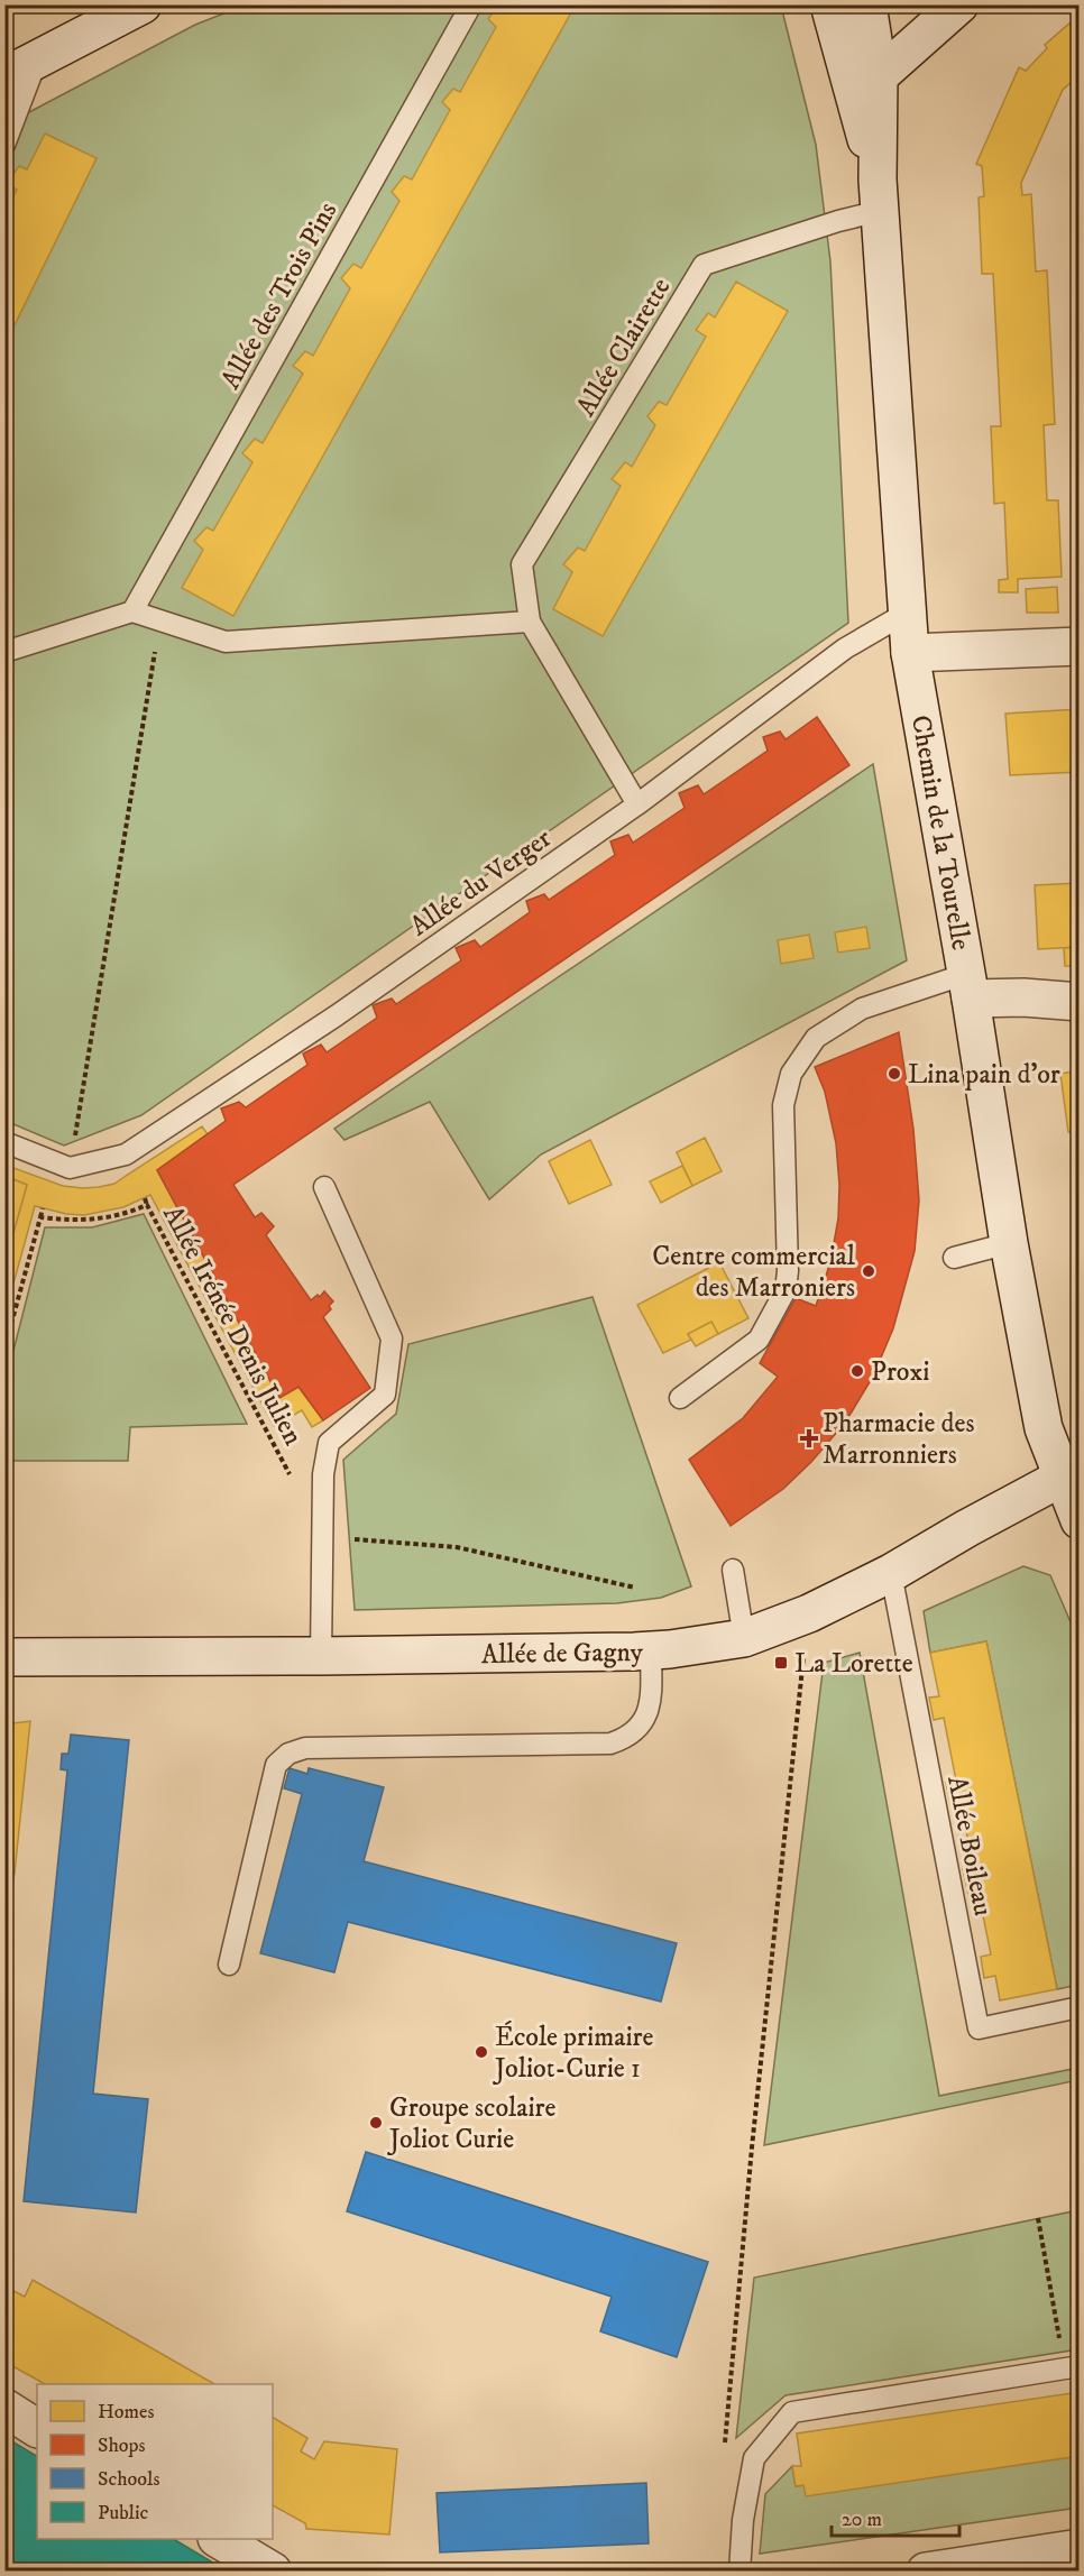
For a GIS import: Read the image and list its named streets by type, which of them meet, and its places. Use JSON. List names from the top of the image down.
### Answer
{
  "streets": {
    "street": ["Chemin de la Tourelle", "Allée de Gagny"],
    "lane": [
      "Allée des Trois Pins",
      "Allée Clairette",
      "Allée du Verger",
      "Allée Boileau"
    ],
    "path": ["Allée Irénée Denis Julien"]
  },
  "crossings": [
    ["Allée Clairette", "Chemin de la Tourelle"],
    ["Chemin de la Tourelle", "Allée du Verger"],
    ["Chemin de la Tourelle", "Allée de Gagny"],
    ["Allée de Gagny", "Allée Boileau"]
  ],
  "places": {
    "other": [
      "Lina pain d'or",
      "Centre commercial des Marroniers",
      "Proxi",
      "École primaire Joliot-Curie 1",
      "Groupe scolaire Joliot Curie"
    ],
    "health": ["Pharmacie des Marronniers"],
    "transit": ["La Lorette"]
  },
  "legend": [
    "Homes",
    "Shops",
    "Schools",
    "Public"
  ],
  "scale_bar": "20 m"
}
